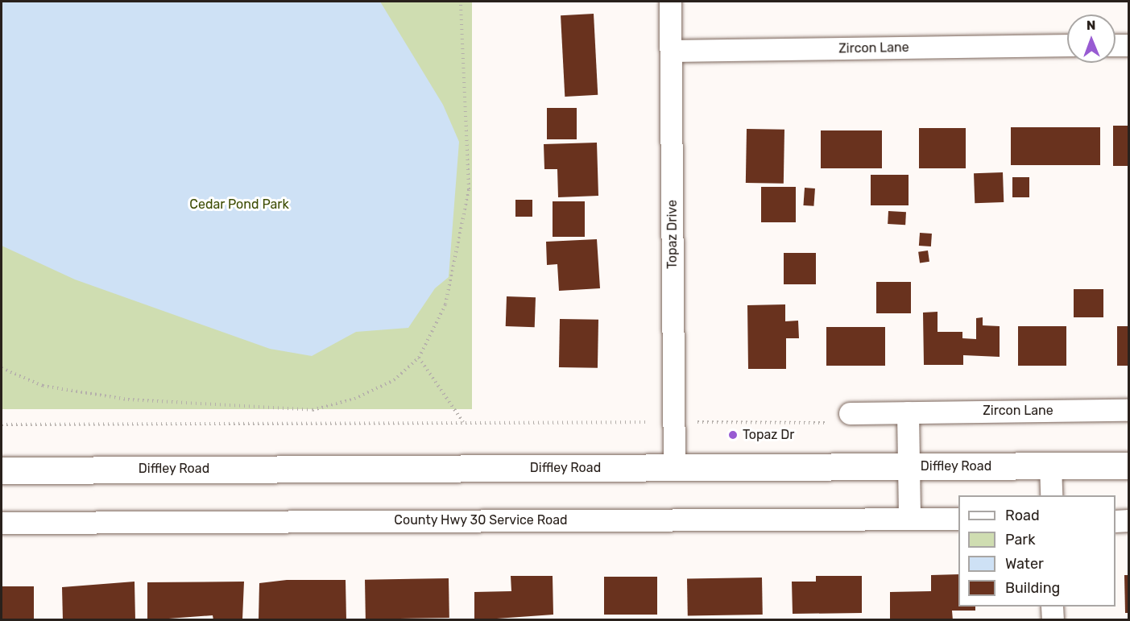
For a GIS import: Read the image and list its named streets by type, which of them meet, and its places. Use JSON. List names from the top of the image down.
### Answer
{
  "streets": {
    "main road": ["Diffley Road"],
    "street": ["Zircon Lane", "Topaz Drive", "County Hwy 30 Service Road"]
  },
  "crossings": [
    ["Zircon Lane", "Topaz Drive"],
    ["Topaz Drive", "Diffley Road"]
  ],
  "parks": ["Cedar Pond Park"],
  "places": ["Topaz Dr"],
  "legend": [
    "Road",
    "Park",
    "Water",
    "Building"
  ],
  "north": "top"
}
